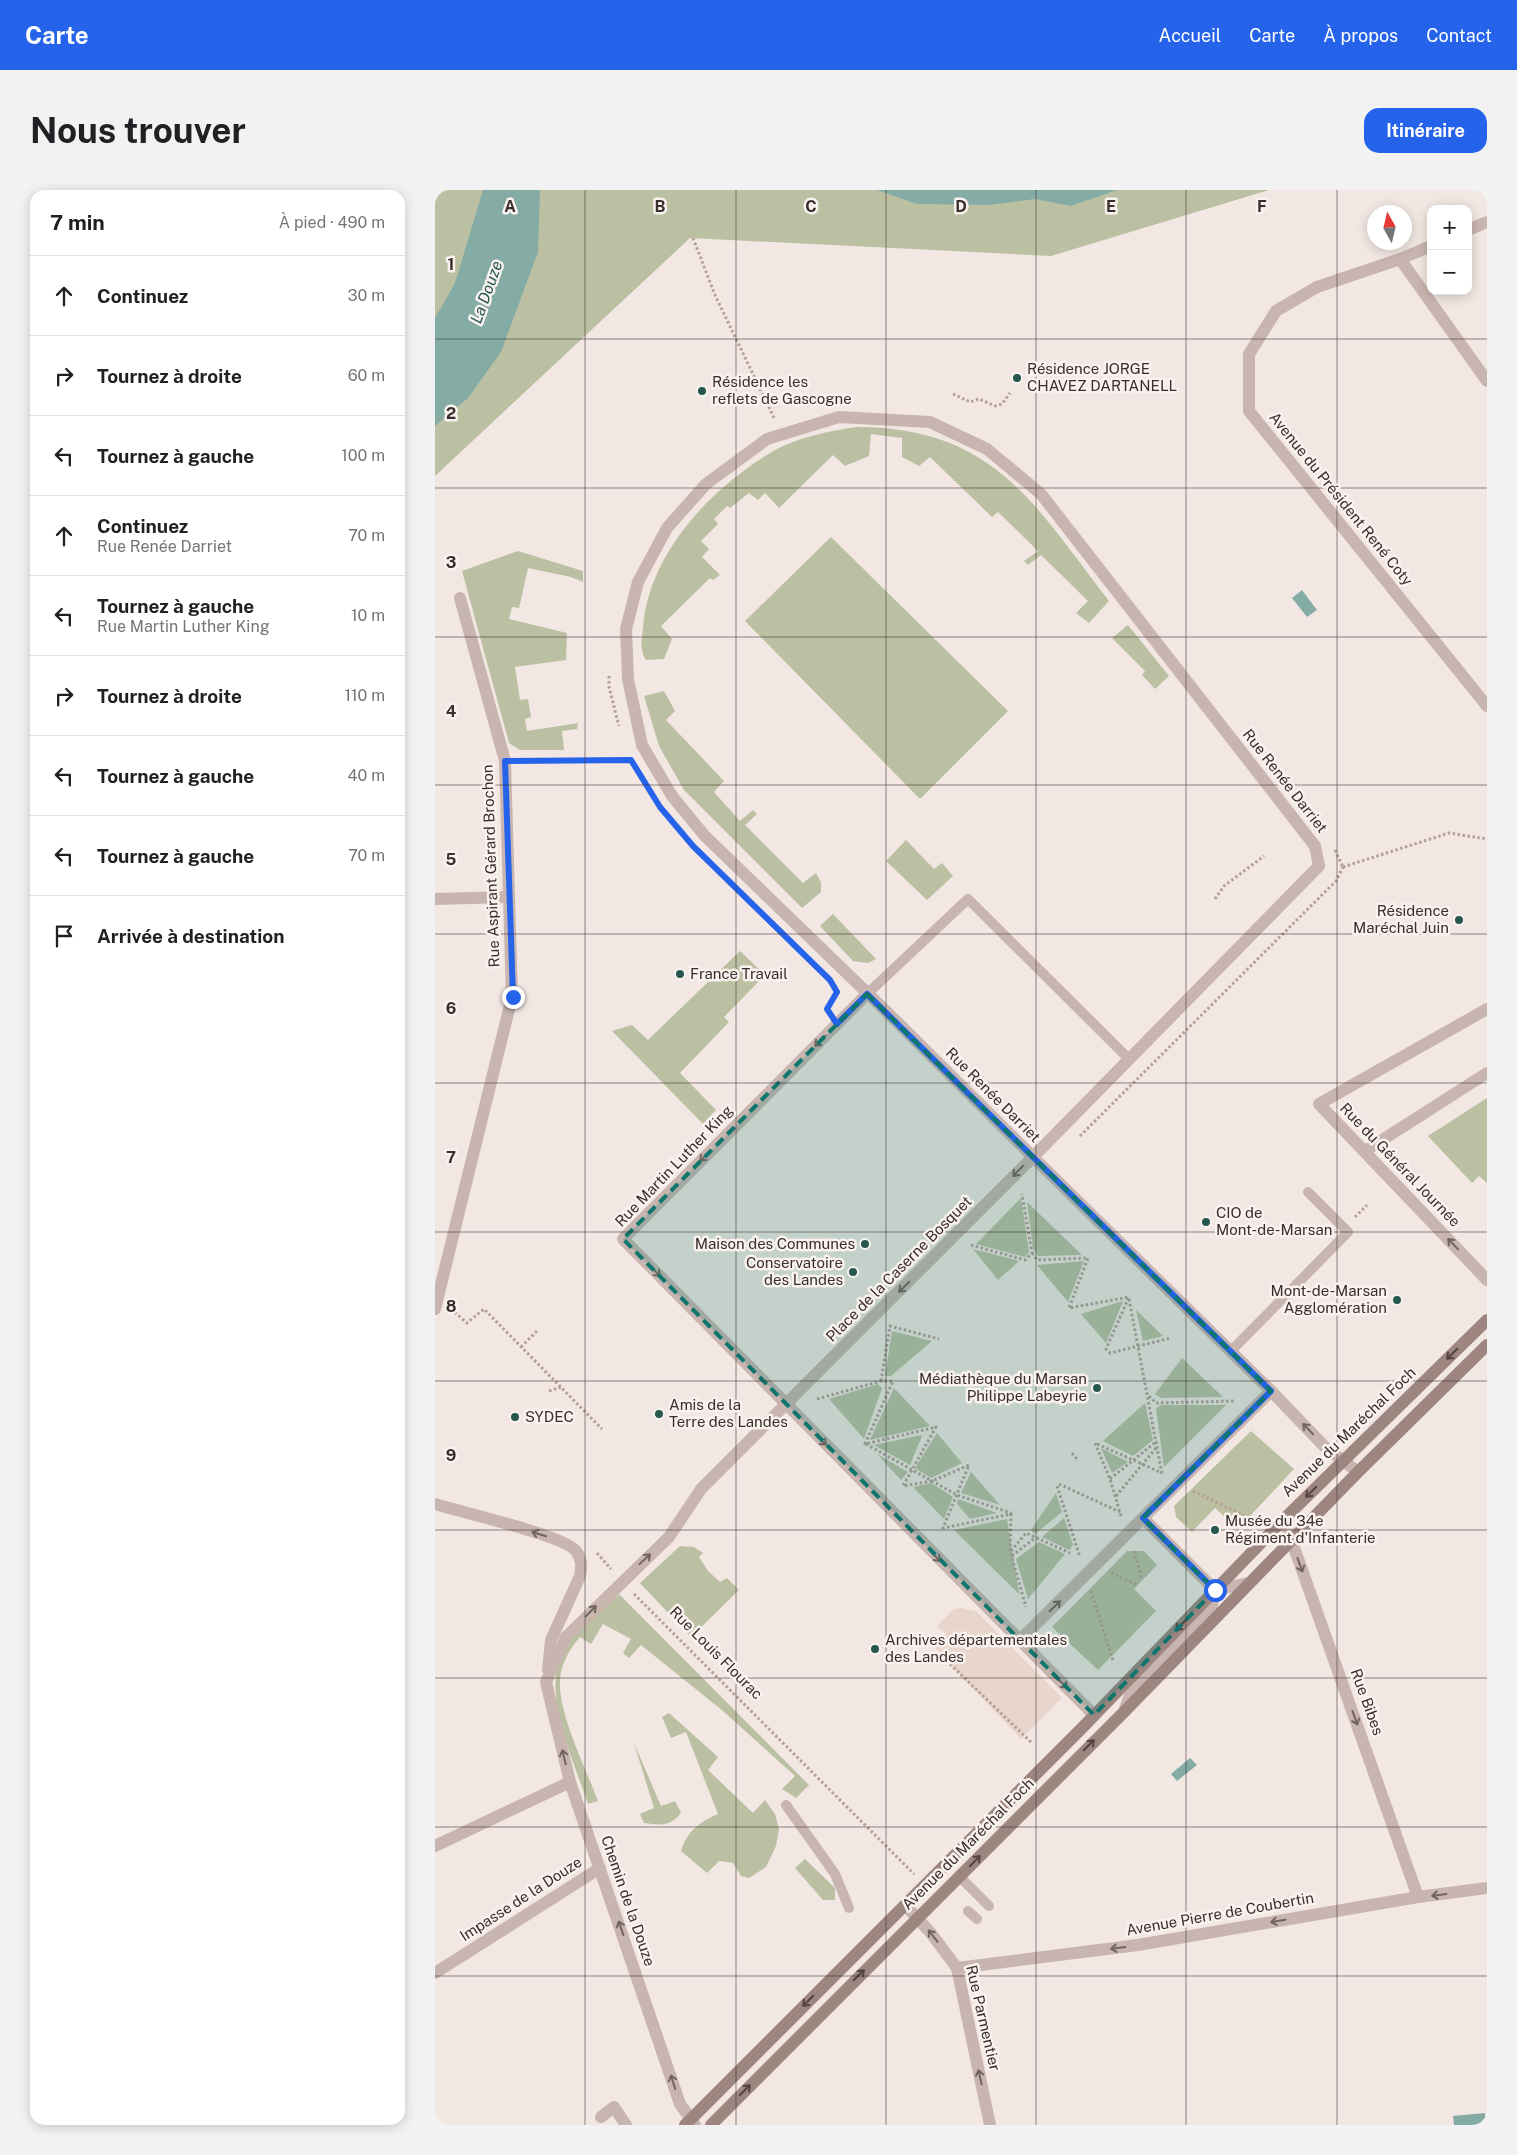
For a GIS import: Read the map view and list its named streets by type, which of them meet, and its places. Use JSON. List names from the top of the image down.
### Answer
{
  "streets": {
    "main road": ["Avenue du Maréchal Foch"],
    "street": [
      "Avenue du Président René Coty",
      "Rue Renée Darriet",
      "Rue Aspirant Gérard Brochon",
      "Rue du Général Journée",
      "Rue Martin Luther King",
      "Place de la Caserne Bosquet",
      "Rue Bibes",
      "Impasse de la Douze",
      "Chemin de la Douze",
      "Avenue Pierre de Coubertin",
      "Rue Parmentier"
    ],
    "path": ["Rue Louis Flourac"]
  },
  "crossings": [
    ["Rue Renée Darriet", "Rue Martin Luther King"],
    ["Rue Renée Darriet", "Place de la Caserne Bosquet"],
    ["Rue Martin Luther King", "Place de la Caserne Bosquet"],
    ["Place de la Caserne Bosquet", "Rue Louis Flourac"],
    ["Avenue du Maréchal Foch", "Rue Louis Flourac"],
    ["Avenue du Maréchal Foch", "Rue Bibes"],
    ["Avenue du Maréchal Foch", "Chemin de la Douze"],
    ["Avenue du Maréchal Foch", "Rue Parmentier"],
    ["Rue Bibes", "Avenue Pierre de Coubertin"],
    ["Impasse de la Douze", "Chemin de la Douze"],
    ["Avenue Pierre de Coubertin", "Rue Parmentier"]
  ],
  "one_way": [
    "Rue du Général Journée",
    "Rue Bibes",
    "Chemin de la Douze",
    "Avenue Pierre de Coubertin",
    "Rue Parmentier"
  ],
  "water": ["La Douze"],
  "places": [
    "Résidence JORGE CHAVEZ DARTANELL",
    "Résidence les reflets de Gascogne",
    "Résidence Maréchal Juin",
    "France Travail",
    "CIO de Mont-de-Marsan",
    "Maison des Communes",
    "Conservatoire des Landes",
    "Mont-de-Marsan Agglomération",
    "Médiathèque du Marsan Philippe Labeyrie",
    "Amis de la Terre des Landes",
    "SYDEC",
    "Musée du 34e Régiment d'Infanterie",
    "Archives départementales des Landes"
  ],
  "north": "top",
  "page": {
    "header": "Carte",
    "nav": [
      "Accueil",
      "Carte",
      "À propos",
      "Contact"
    ],
    "buttons": "Itinéraire",
    "title": "Nous trouver",
    "heading": ["7 min", "À pied · 490 m"],
    "map_buttons": ["+", "−"],
    "list": [
      ["Continuez", "30 m"],
      ["Tournez à droite", "60 m"],
      ["Tournez à gauche", "100 m"],
      ["Continuez", "Rue Renée Darriet", "70 m"],
      ["Tournez à gauche", "Rue Martin Luther King", "10 m"],
      ["Tournez à droite", "110 m"],
      ["Tournez à gauche", "40 m"],
      ["Tournez à gauche", "70 m"],
      "Arrivée à destination"
    ]
  },
  "grid": {
    "columns": [
      "A",
      "B",
      "C",
      "D",
      "E",
      "F"
    ],
    "rows": [
      "1",
      "2",
      "3",
      "4",
      "5",
      "6",
      "7",
      "8",
      "9"
    ]
  }
}
